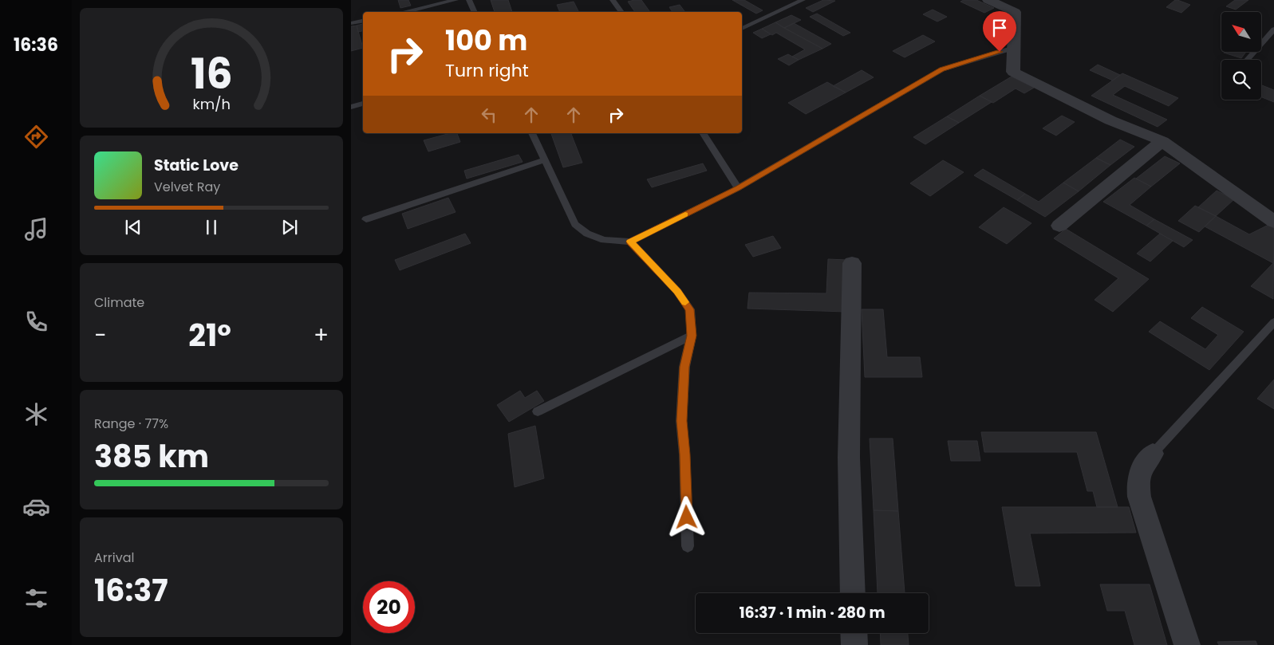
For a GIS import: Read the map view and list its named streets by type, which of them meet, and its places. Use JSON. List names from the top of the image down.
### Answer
{
  "north": "top left",
  "page": {
    "tabs": "16:36",
    "turn": ["100 m", "Turn right"],
    "song": ["Static Love", "Velvet Ray"],
    "tile": [
      "Climate",
      ["Range · 77%", "385 km"],
      ["Arrival", "16:37"]
    ],
    "heat": ["−", "21°", "+"],
    "limit": "20",
    "trip": "16:37 · 1 min · 280 m",
    "gauge": ["16", "km/h"]
  }
}
